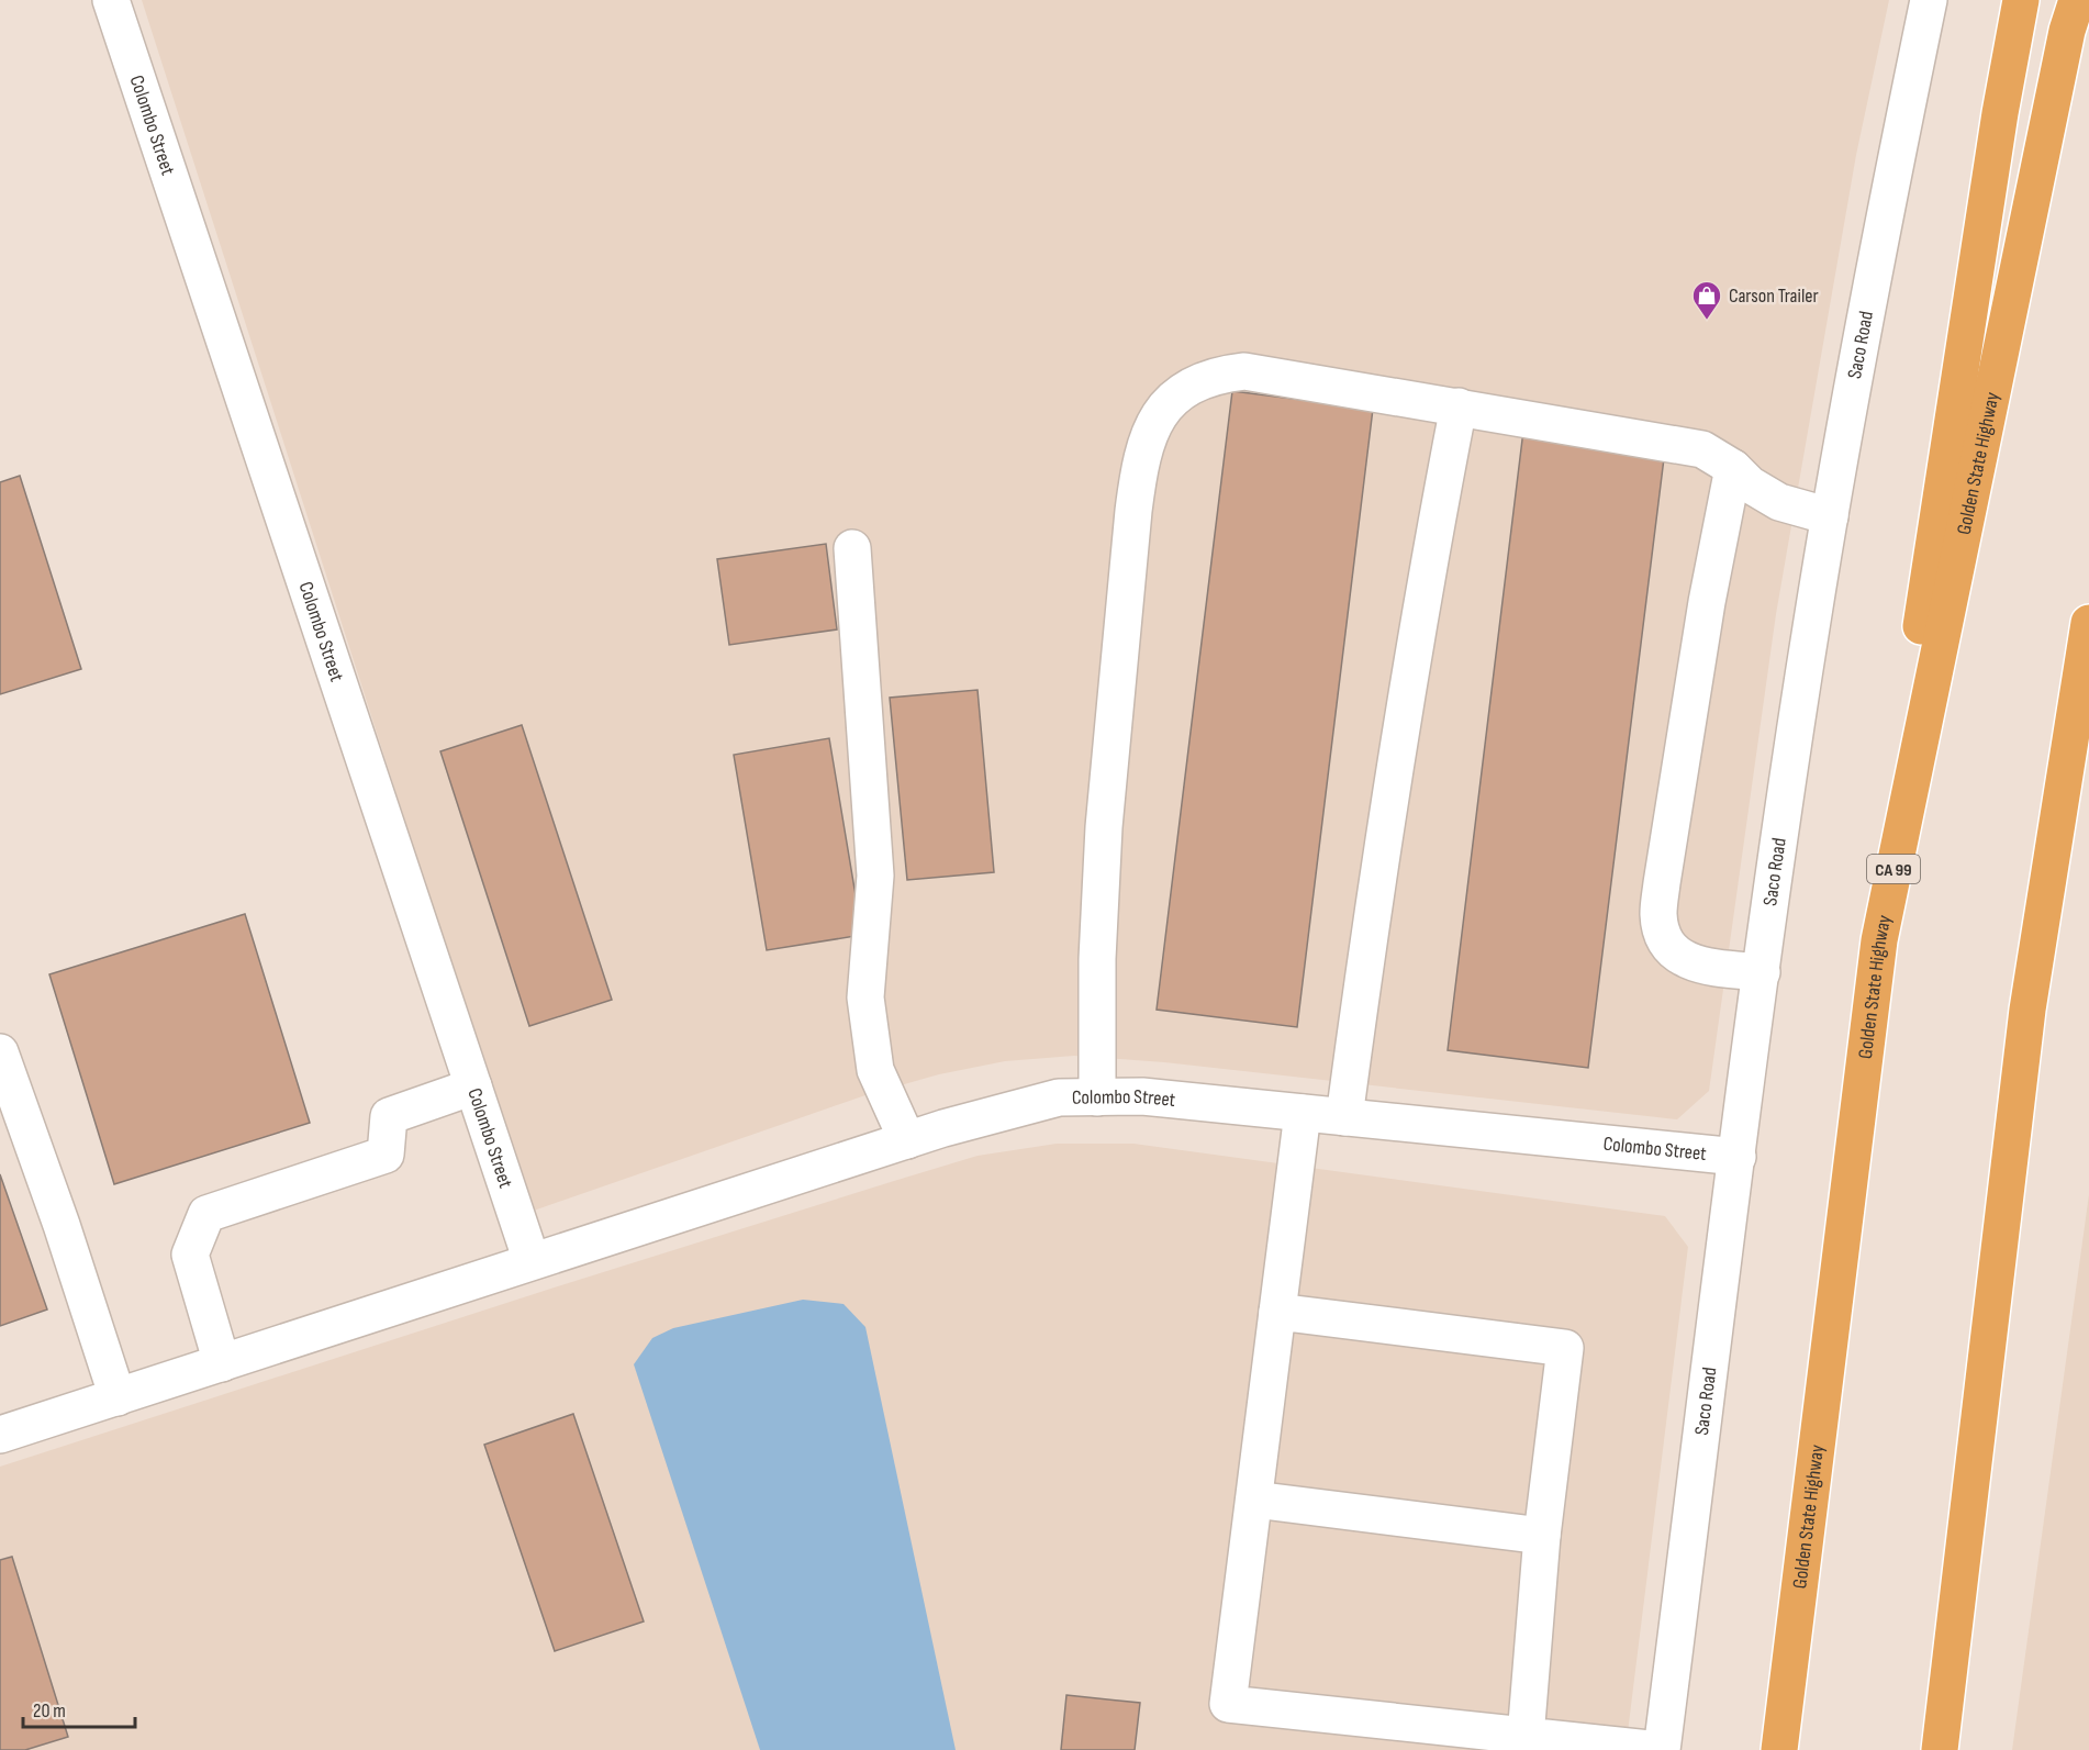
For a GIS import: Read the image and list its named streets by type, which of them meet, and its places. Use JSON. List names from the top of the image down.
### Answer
{
  "streets": {
    "highway": ["Golden State Highway", "CA 99"],
    "street": ["Colombo Street", "Saco Road"]
  },
  "crossings": [
    ["Colombo Street", "Saco Road"]
  ],
  "places": {
    "shop": ["Carson Trailer"]
  },
  "scale_bar": "20 m"
}
